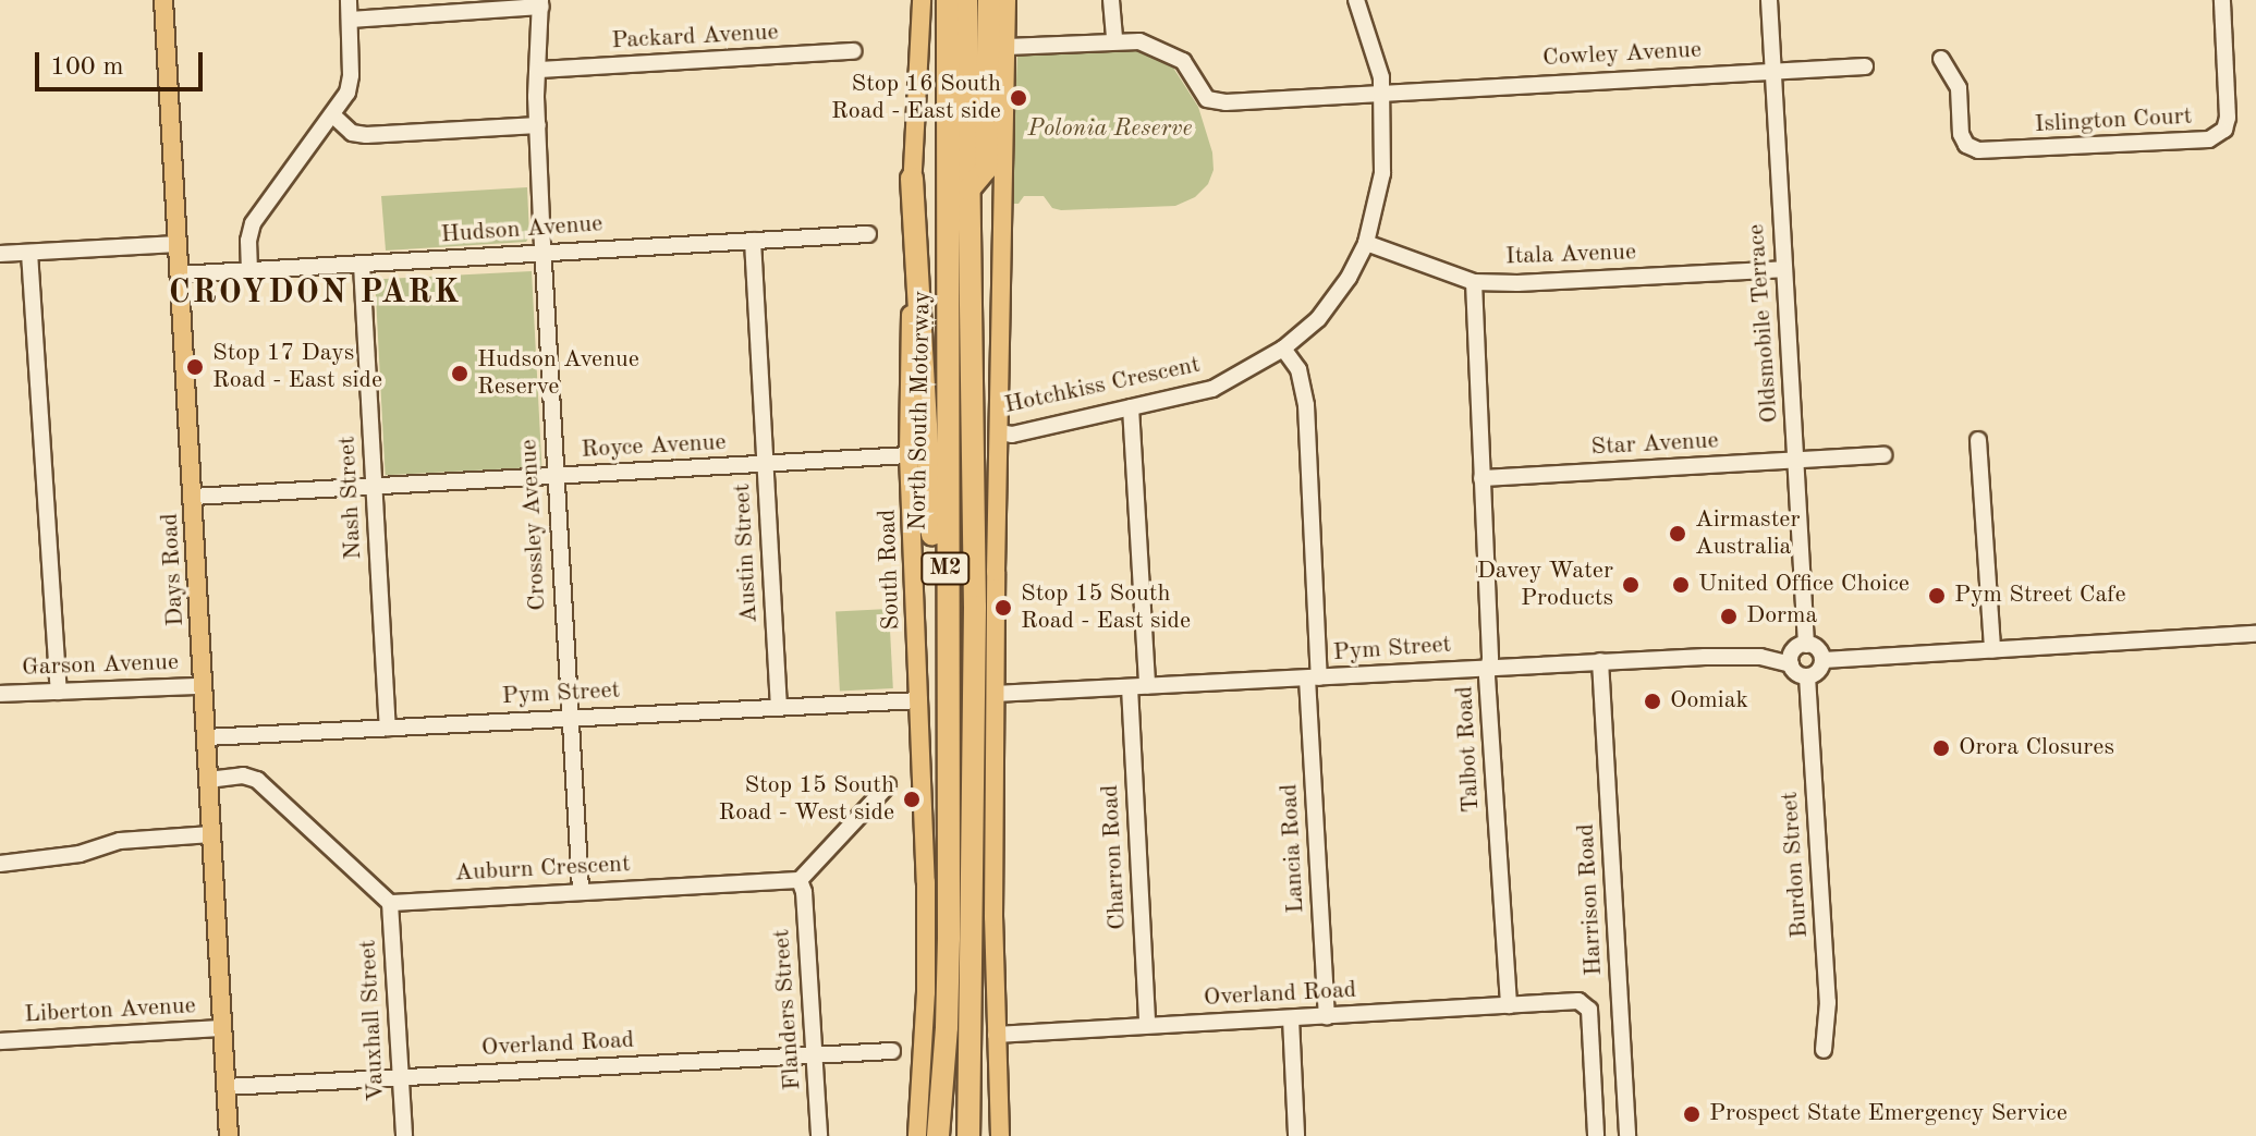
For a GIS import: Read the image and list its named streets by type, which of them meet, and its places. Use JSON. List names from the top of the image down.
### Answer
{
  "streets": {
    "highway": ["North South Motorway", "M2"],
    "main road": ["Days Road", "South Road"],
    "street": [
      "Packard Avenue",
      "Cowley Avenue",
      "Islington Court",
      "Hudson Avenue",
      "Itala Avenue",
      "Oldsmobile Terrace",
      "Hotchkiss Crescent",
      "Star Avenue",
      "Royce Avenue",
      "Nash Street",
      "Crossley Avenue",
      "Austin Street",
      "Pym Street",
      "Garson Avenue",
      "Talbot Road",
      "Lancia Road",
      "Charron Road",
      "Burdon Street",
      "Auburn Crescent",
      "Harrison Road",
      "Overland Road",
      "Flanders Street",
      "Liberton Avenue",
      "Vauxhall Street"
    ]
  },
  "crossings": [
    ["Packard Avenue", "Crossley Avenue"],
    ["Cowley Avenue", "Oldsmobile Terrace"],
    ["Cowley Avenue", "Hotchkiss Crescent"],
    ["Hudson Avenue", "Nash Street"],
    ["Hudson Avenue", "Crossley Avenue"],
    ["Hudson Avenue", "Austin Street"],
    ["Hudson Avenue", "Days Road"],
    ["Itala Avenue", "Oldsmobile Terrace"],
    ["Itala Avenue", "Hotchkiss Crescent"],
    ["Itala Avenue", "Talbot Road"],
    ["Oldsmobile Terrace", "Star Avenue"],
    ["Oldsmobile Terrace", "Pym Street"],
    ["Oldsmobile Terrace", "Burdon Street"],
    ["Hotchkiss Crescent", "Lancia Road"],
    ["Star Avenue", "Talbot Road"],
    ["Royce Avenue", "Nash Street"],
    ["Royce Avenue", "Crossley Avenue"],
    ["Royce Avenue", "Austin Street"],
    ["Royce Avenue", "Days Road"],
    ["Royce Avenue", "South Road"],
    ["Nash Street", "Pym Street"],
    ["Crossley Avenue", "Pym Street"],
    ["Crossley Avenue", "Auburn Crescent"],
    ["Austin Street", "Pym Street"],
    ["Days Road", "Pym Street"],
    ["Days Road", "Garson Avenue"],
    ["Days Road", "Overland Road"],
    ["Days Road", "Liberton Avenue"],
    ["South Road", "Pym Street"],
    ["Pym Street", "Talbot Road"],
    ["Pym Street", "Lancia Road"],
    ["Pym Street", "Charron Road"],
    ["Pym Street", "Burdon Street"],
    ["Pym Street", "Harrison Road"],
    ["Talbot Road", "Overland Road"],
    ["Lancia Road", "Overland Road"],
    ["Charron Road", "Overland Road"],
    ["Auburn Crescent", "Flanders Street"],
    ["Auburn Crescent", "Vauxhall Street"],
    ["Overland Road", "Flanders Street"],
    ["Overland Road", "Vauxhall Street"]
  ],
  "districts": ["CROYDON PARK"],
  "parks": ["Polonia Reserve"],
  "places": [
    "Stop 16 South Road - East side",
    "Stop 17 Days Road - East side",
    "Hudson Avenue Reserve",
    "Airmaster Australia",
    "Davey Water Products",
    "United Office Choice",
    "Pym Street Cafe",
    "Stop 15 South Road - East side",
    "Dorma",
    "Oomiak",
    "Orora Closures",
    "Stop 15 South Road - West side",
    "Prospect State Emergency Service"
  ],
  "scale_bar": "100 m"
}
